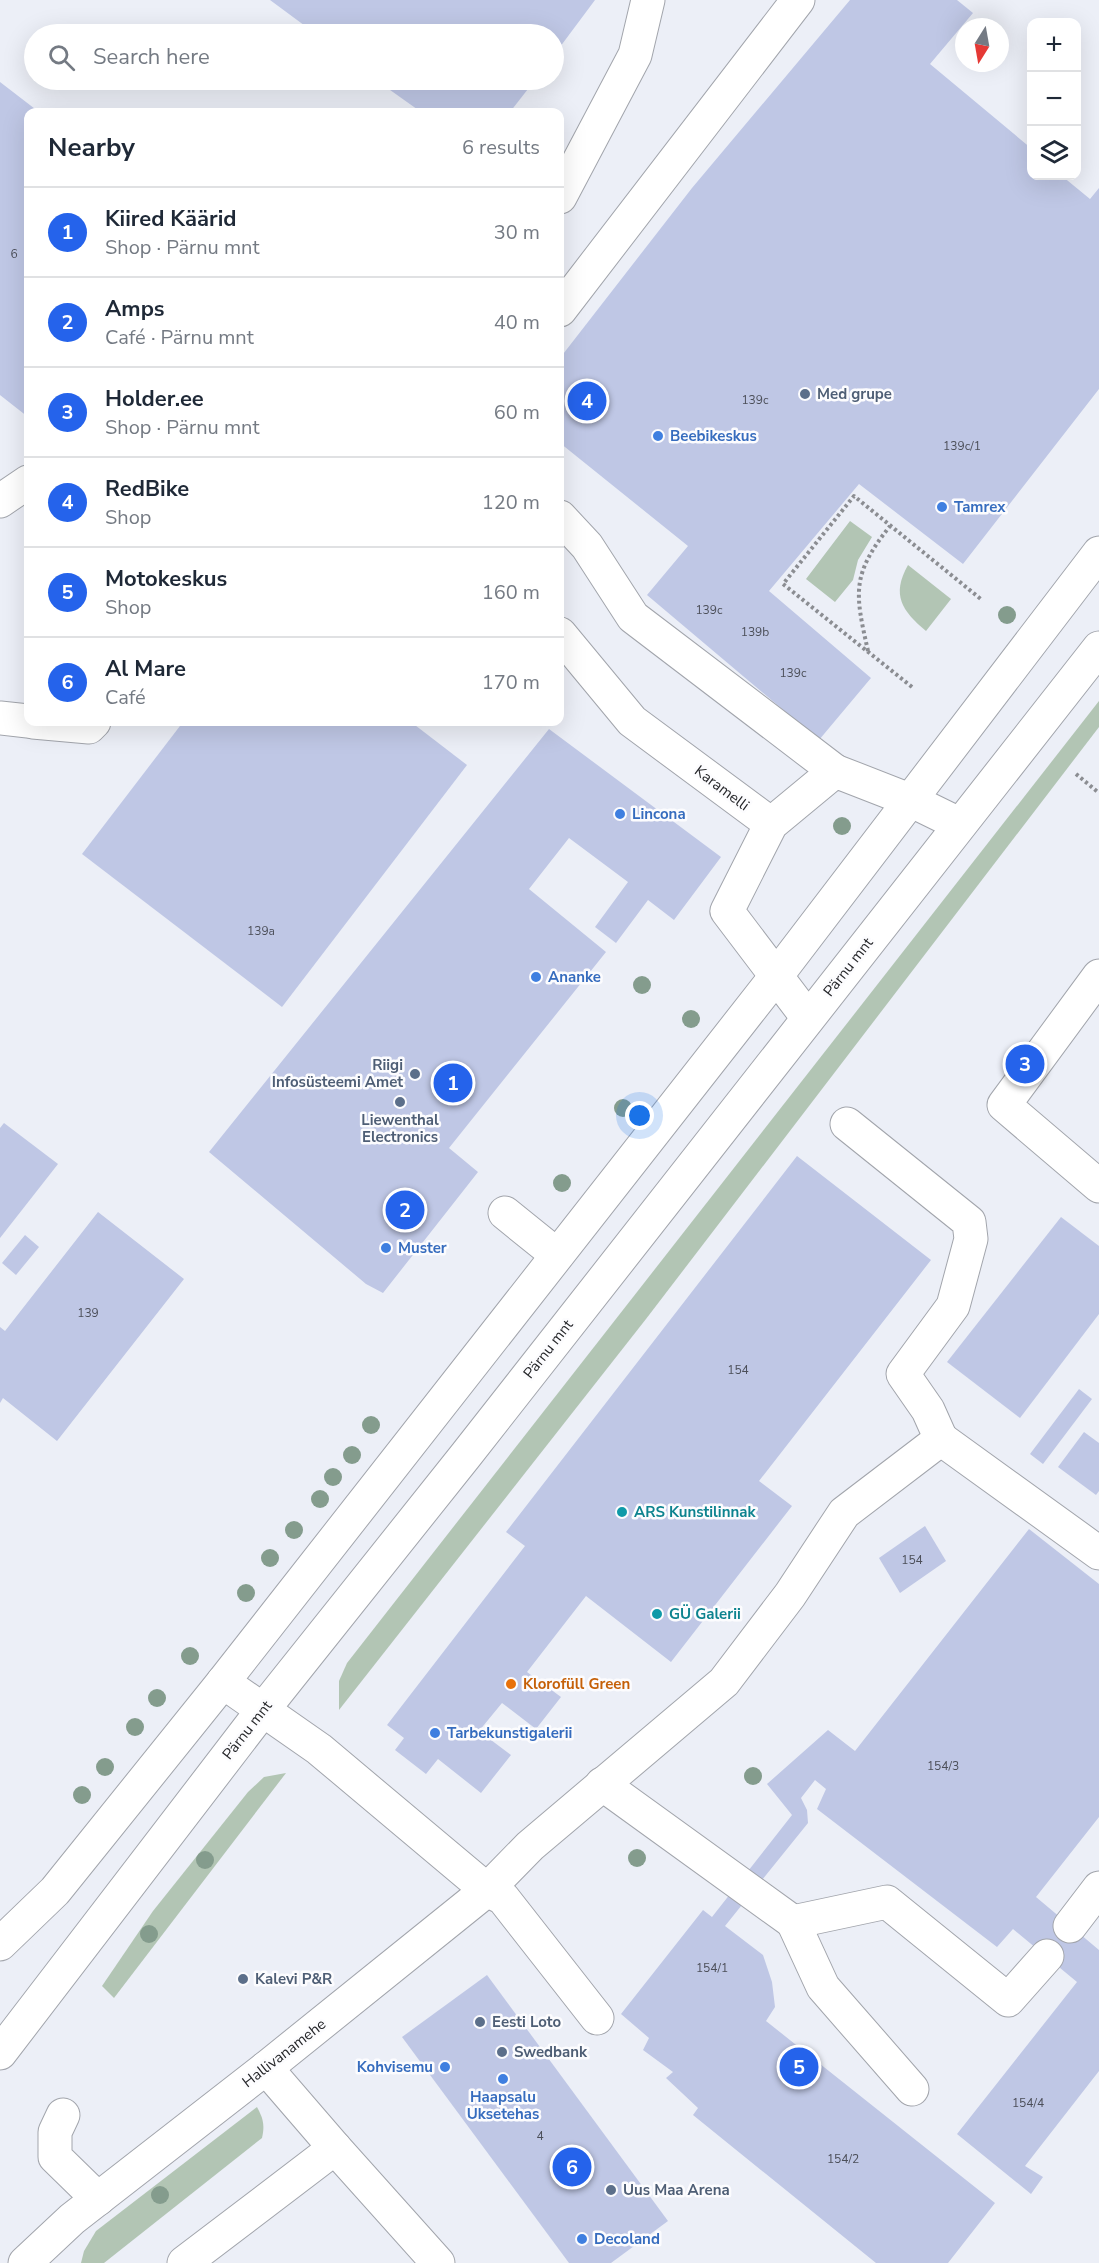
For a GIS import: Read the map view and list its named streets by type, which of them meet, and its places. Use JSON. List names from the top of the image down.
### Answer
{
  "streets": {
    "main road": ["Karamelli", "Pärnu mnt", "Hallivanamehe"]
  },
  "places": [
    "Med grupe",
    "Beebikeskus",
    "Tamrex",
    "Lincona",
    "Ananke",
    "Riigi Infosüsteemi Amet",
    "Liewenthal Electronics",
    "Muster",
    "ARS Kunstilinnak",
    "GÜ Galerii",
    "Klorofüll Green",
    "Tarbekunstigalerii",
    "Kalevi P&R",
    "Eesti Loto",
    "Swedbank",
    "Kohvisemu",
    "Haapsalu Uksetehas",
    "Uus Maa Arena",
    "Decoland"
  ],
  "house_numbers": [
    "6",
    "139c",
    "139c/1",
    "139c",
    "139b",
    "139c",
    "139a",
    "139",
    "154",
    "154",
    "154/3",
    "154/1",
    "154/4",
    "4",
    "154/2"
  ],
  "north": "bottom",
  "page": {
    "map_buttons": ["+", "−"],
    "search": "Search here",
    "heading": ["Nearby", "6 results"],
    "list": [
      {
        "mark": "1",
        "name": "Kiired Käärid",
        "note": "Shop · Pärnu mnt",
        "value": "30 m"
      },
      {
        "mark": "2",
        "name": "Amps",
        "note": "Café · Pärnu mnt",
        "value": "40 m"
      },
      {
        "mark": "3",
        "name": "Holder.ee",
        "note": "Shop · Pärnu mnt",
        "value": "60 m"
      },
      {
        "mark": "4",
        "name": "RedBike",
        "note": "Shop",
        "value": "120 m"
      },
      {
        "mark": "5",
        "name": "Motokeskus",
        "note": "Shop",
        "value": "160 m"
      },
      {
        "mark": "6",
        "name": "Al Mare",
        "note": "Café",
        "value": "170 m"
      }
    ],
    "pins": [
      "4",
      "3",
      "1",
      "2",
      "5",
      "6"
    ]
  }
}
